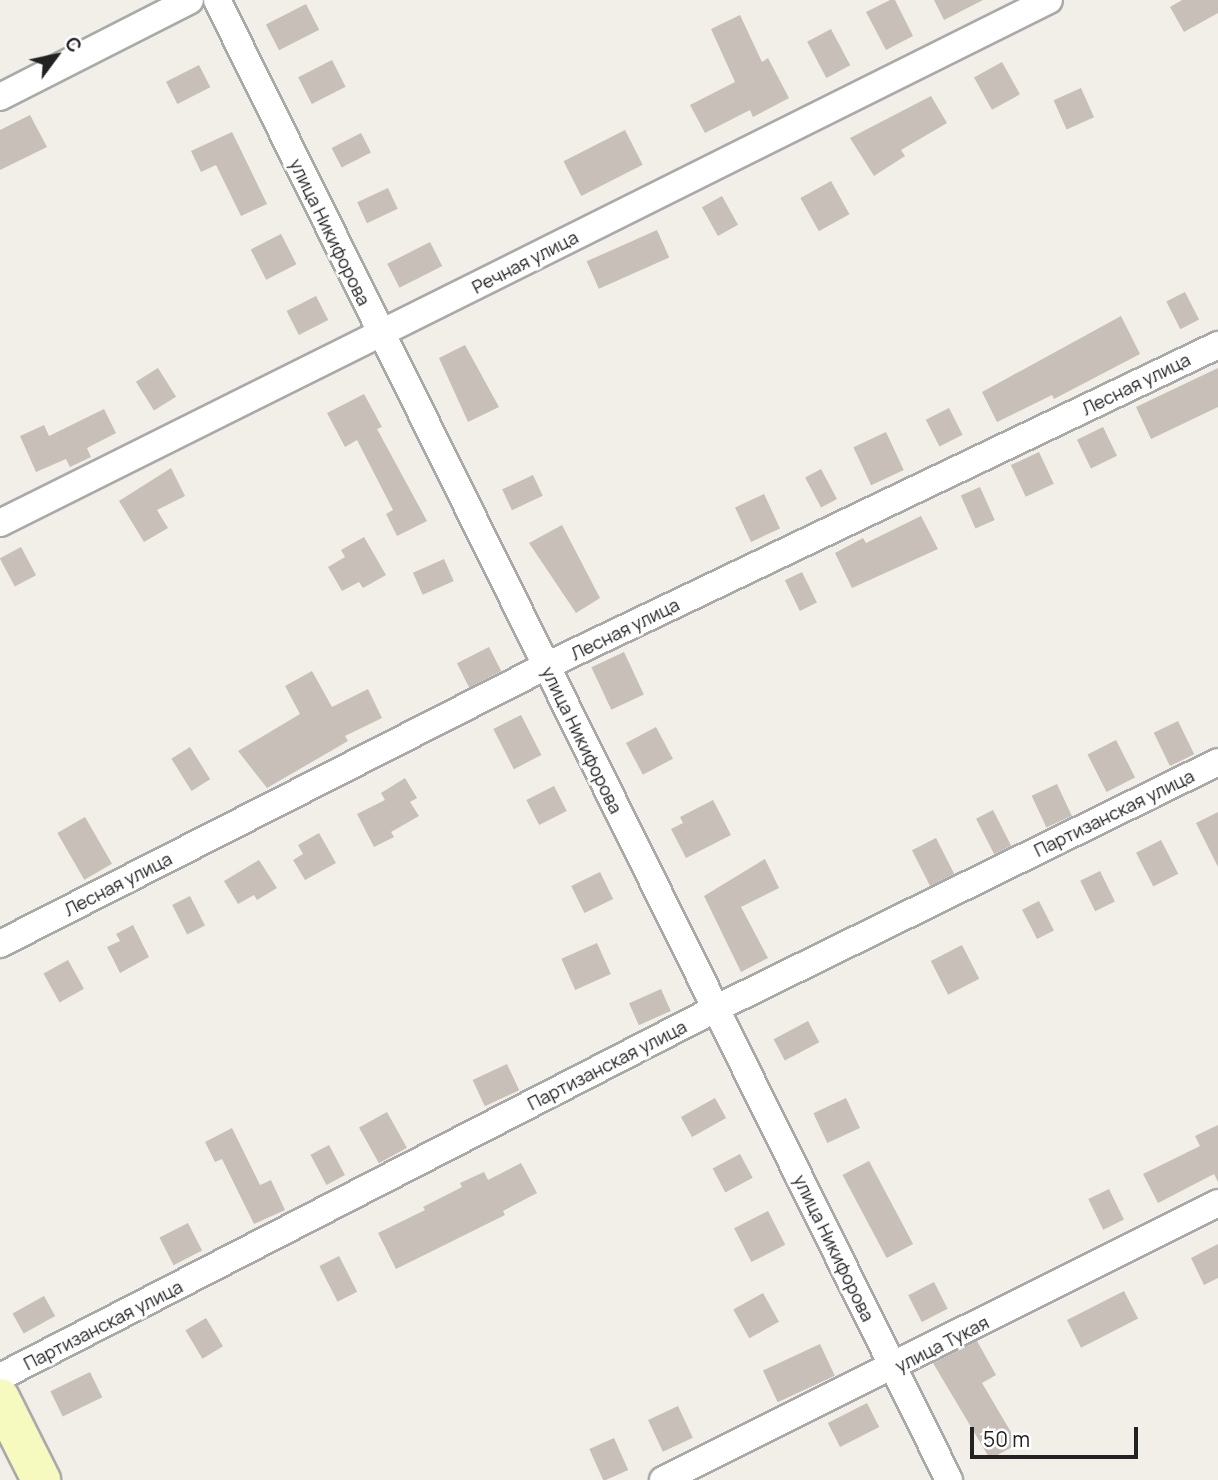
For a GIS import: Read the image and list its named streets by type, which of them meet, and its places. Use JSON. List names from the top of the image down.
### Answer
{
  "streets": {
    "street": [
      "улица Никифорова",
      "Речная улица",
      "Лесная улица",
      "Партизанская улица",
      "улица Тукая"
    ]
  },
  "crossings": [
    ["улица Никифорова", "Речная улица"],
    ["улица Никифорова", "Лесная улица"],
    ["улица Никифорова", "Партизанская улица"],
    ["улица Никифорова", "улица Тукая"]
  ],
  "scale_bar": "50 m",
  "north": "top right"
}
